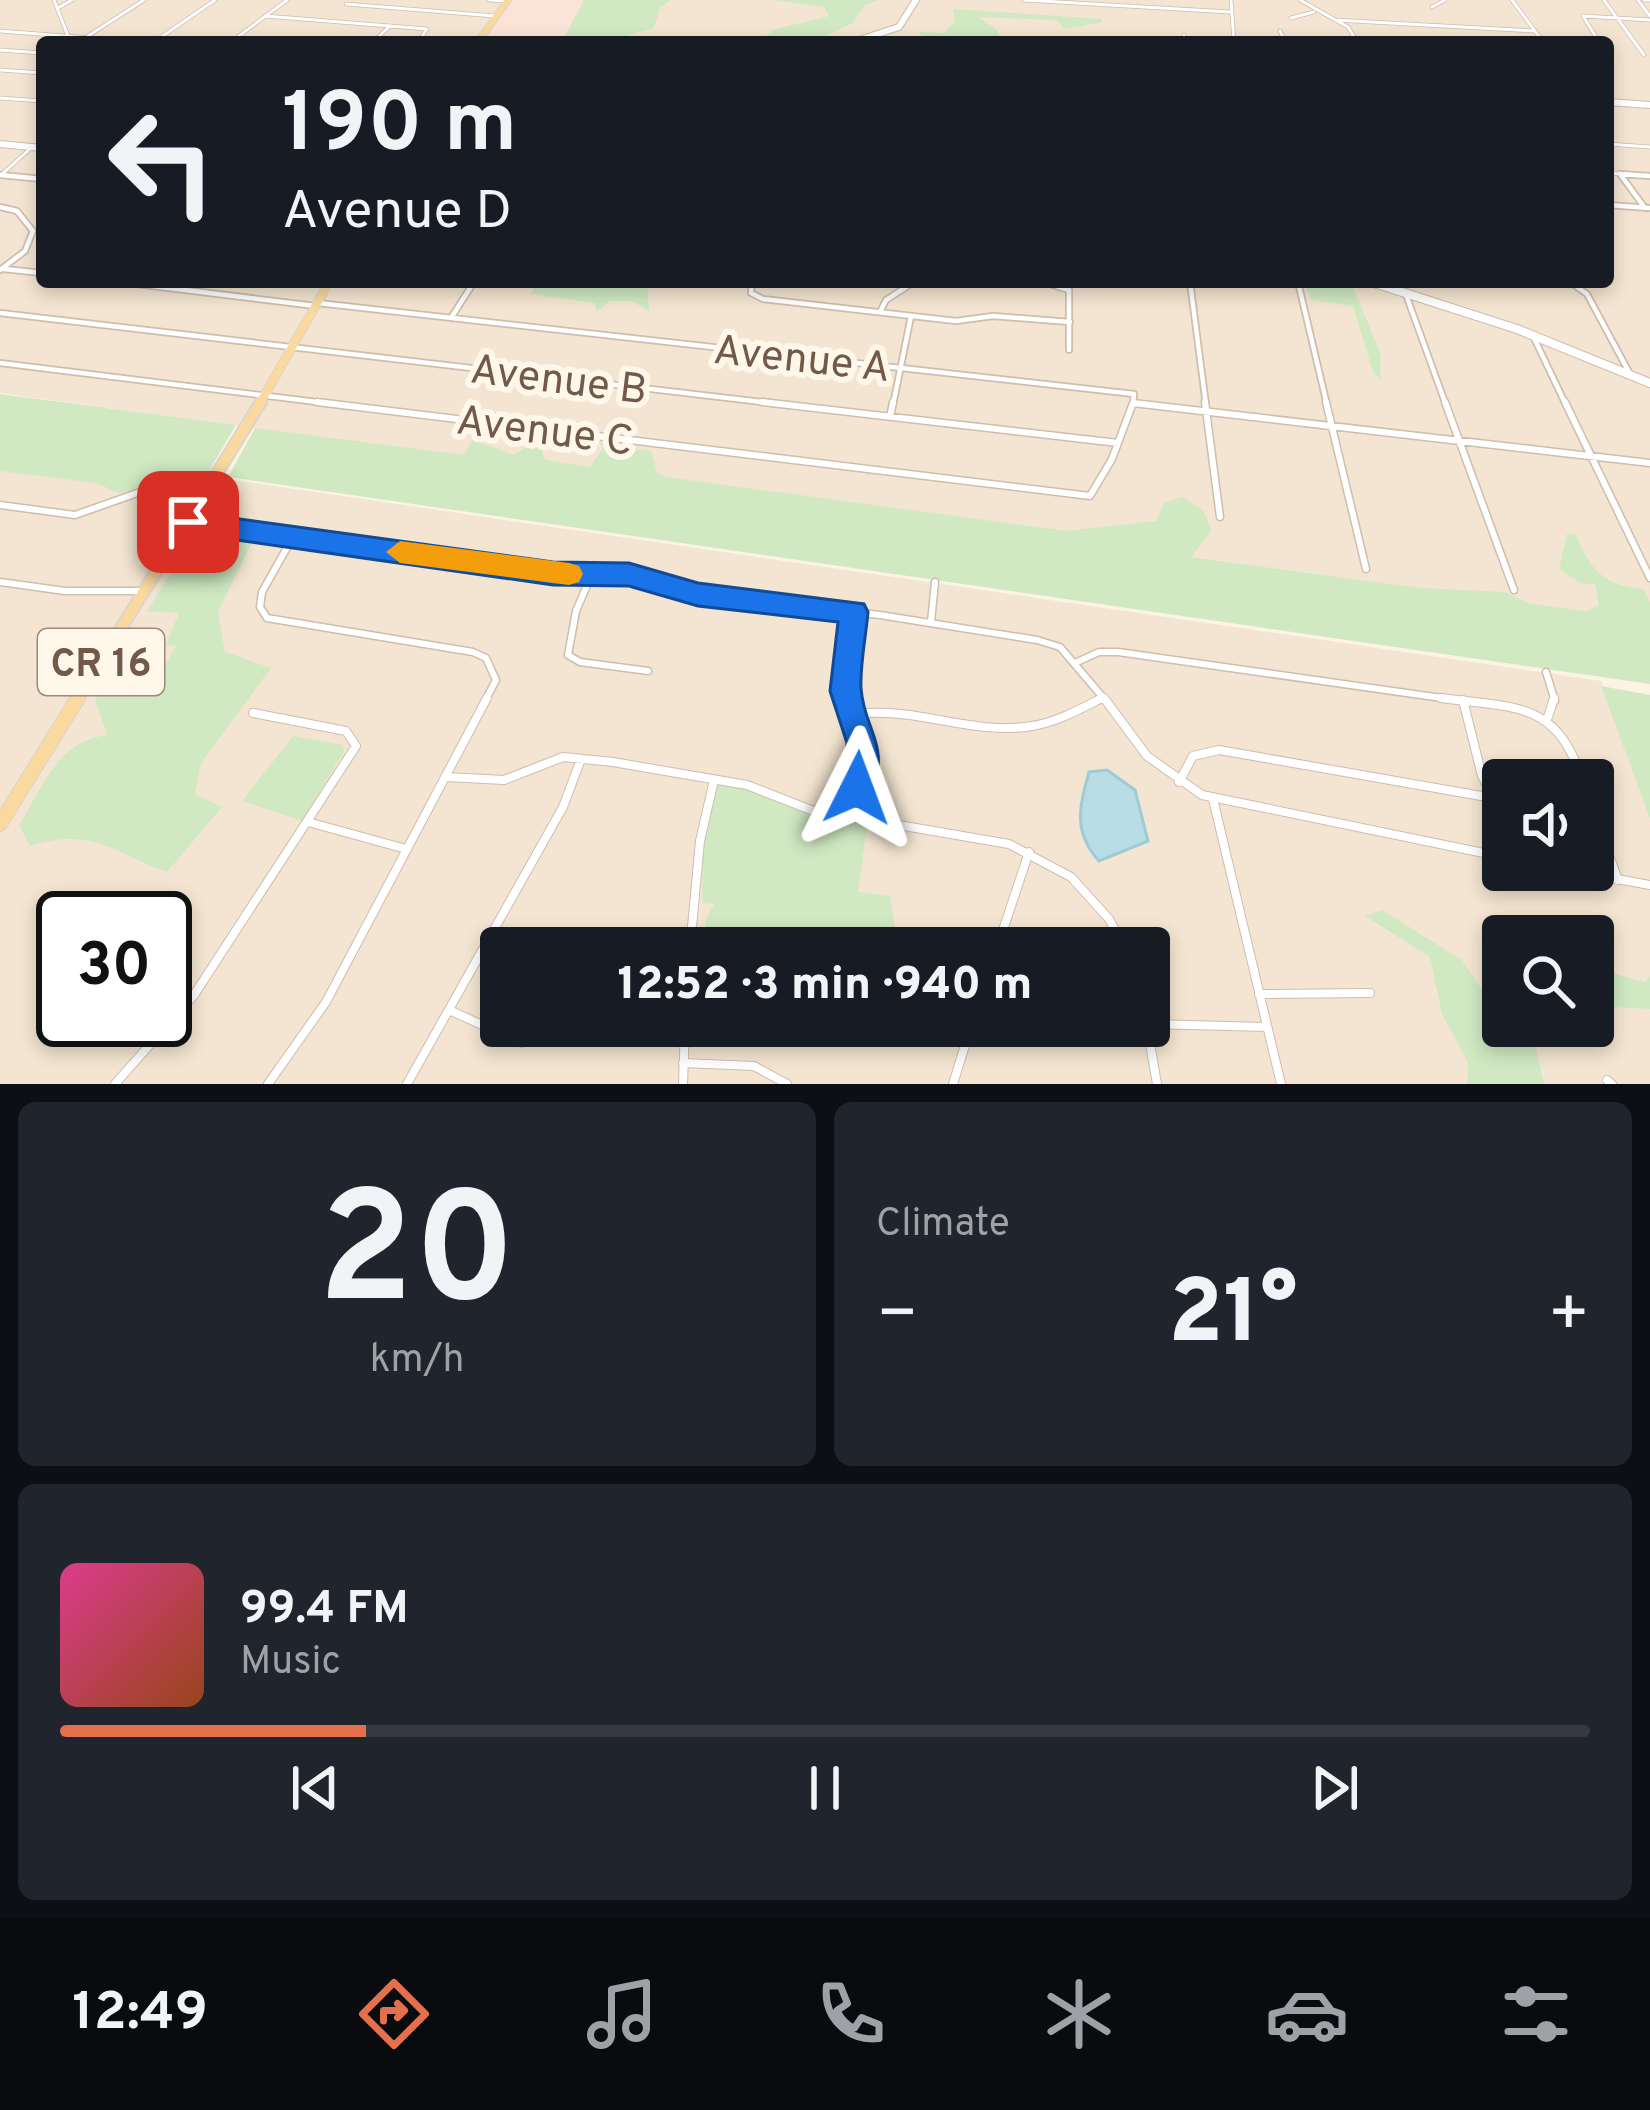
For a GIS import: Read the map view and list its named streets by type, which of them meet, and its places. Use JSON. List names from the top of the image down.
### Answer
{
  "streets": {
    "main road": ["CR 16"],
    "street": ["Avenue A", "Avenue B", "Avenue C"]
  },
  "crossings": [
    ["Avenue A", "CR 16"],
    ["Avenue B", "Avenue C"],
    ["Avenue B", "CR 16"],
    ["Avenue C", "CR 16"]
  ],
  "page": {
    "turn": ["190 m", "Avenue D"],
    "limit": "30",
    "trip": "12:52 · 3 min · 940 m",
    "tile": [
      ["20", "km/h"],
      "Climate"
    ],
    "heat": ["−", "21°", "+"],
    "song": ["99.4 FM", "Music"],
    "tabs": "12:49"
  }
}
